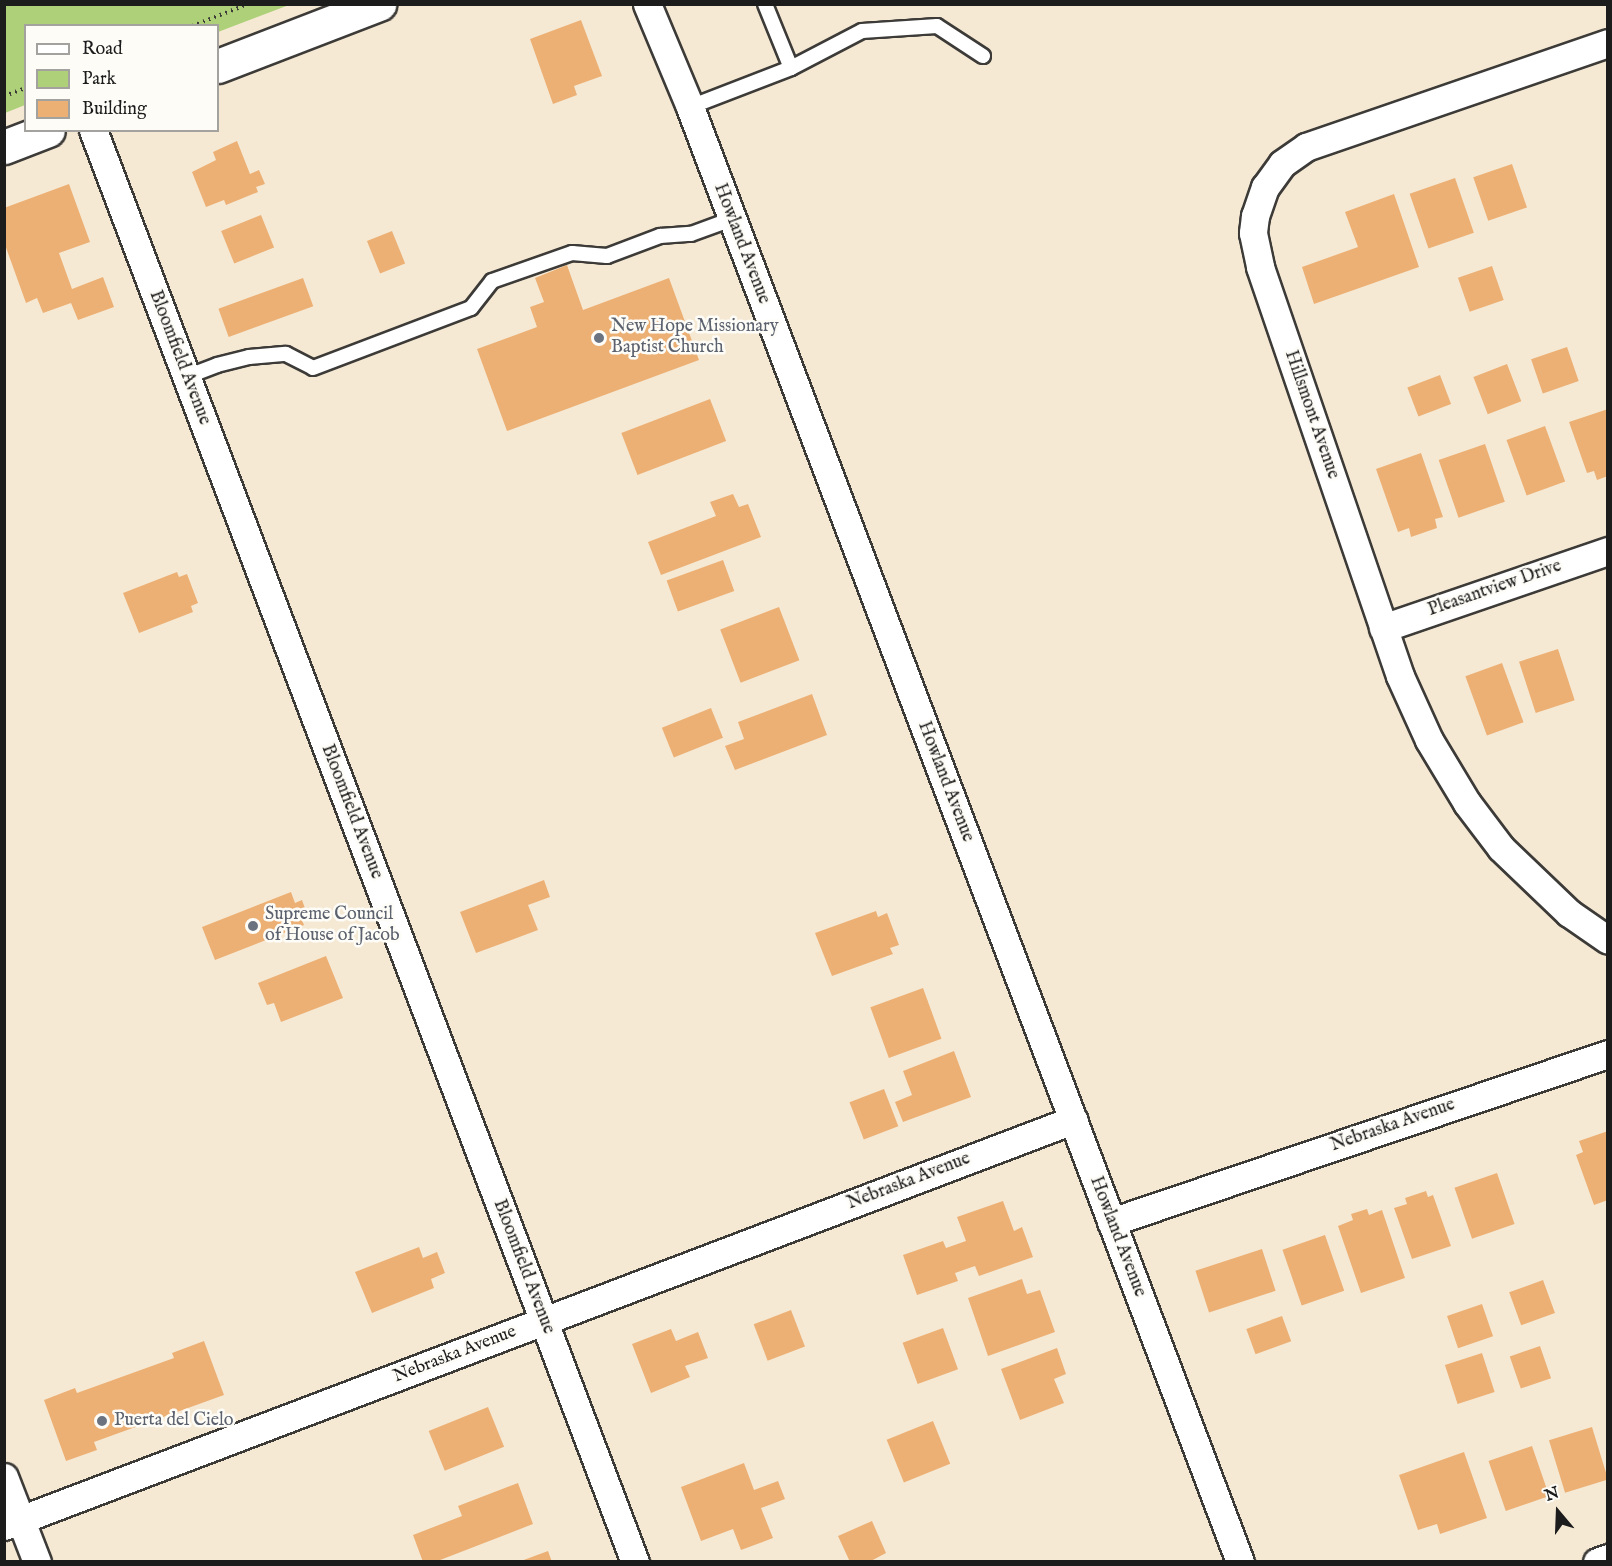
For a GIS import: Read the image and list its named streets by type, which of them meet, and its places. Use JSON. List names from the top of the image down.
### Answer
{
  "streets": {
    "street": [
      "Howland Avenue",
      "Bloomfield Avenue",
      "Hillsmont Avenue",
      "Pleasantview Drive",
      "Nebraska Avenue"
    ]
  },
  "crossings": [
    ["Howland Avenue", "Nebraska Avenue"],
    ["Bloomfield Avenue", "Nebraska Avenue"],
    ["Hillsmont Avenue", "Pleasantview Drive"]
  ],
  "places": ["New Hope Missionary Baptist Church", "Supreme Council of House of Jacob", "Puerta del Cielo"],
  "legend": ["Road", "Park", "Building"],
  "north": "top"
}
